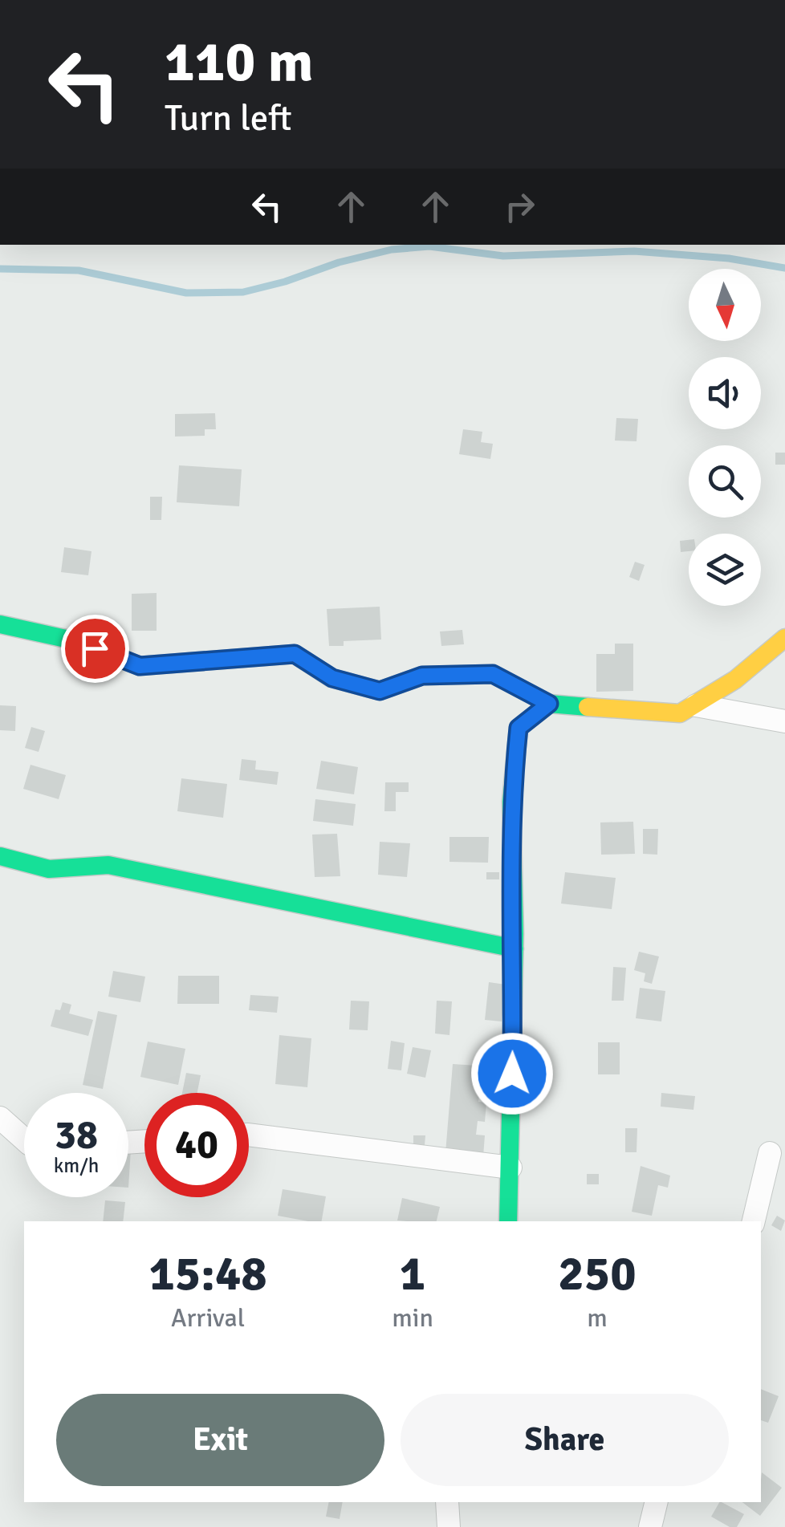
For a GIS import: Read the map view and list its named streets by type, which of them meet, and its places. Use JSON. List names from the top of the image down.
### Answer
{
  "north": "bottom",
  "page": {
    "turn": ["110 m", "Turn left"],
    "speed": "38 km/h",
    "limit": "40",
    "eta": [
      "15:48",
      "Arrival",
      "1",
      "min",
      "250",
      "m"
    ],
    "buttons": ["Exit", "Share"]
  }
}
